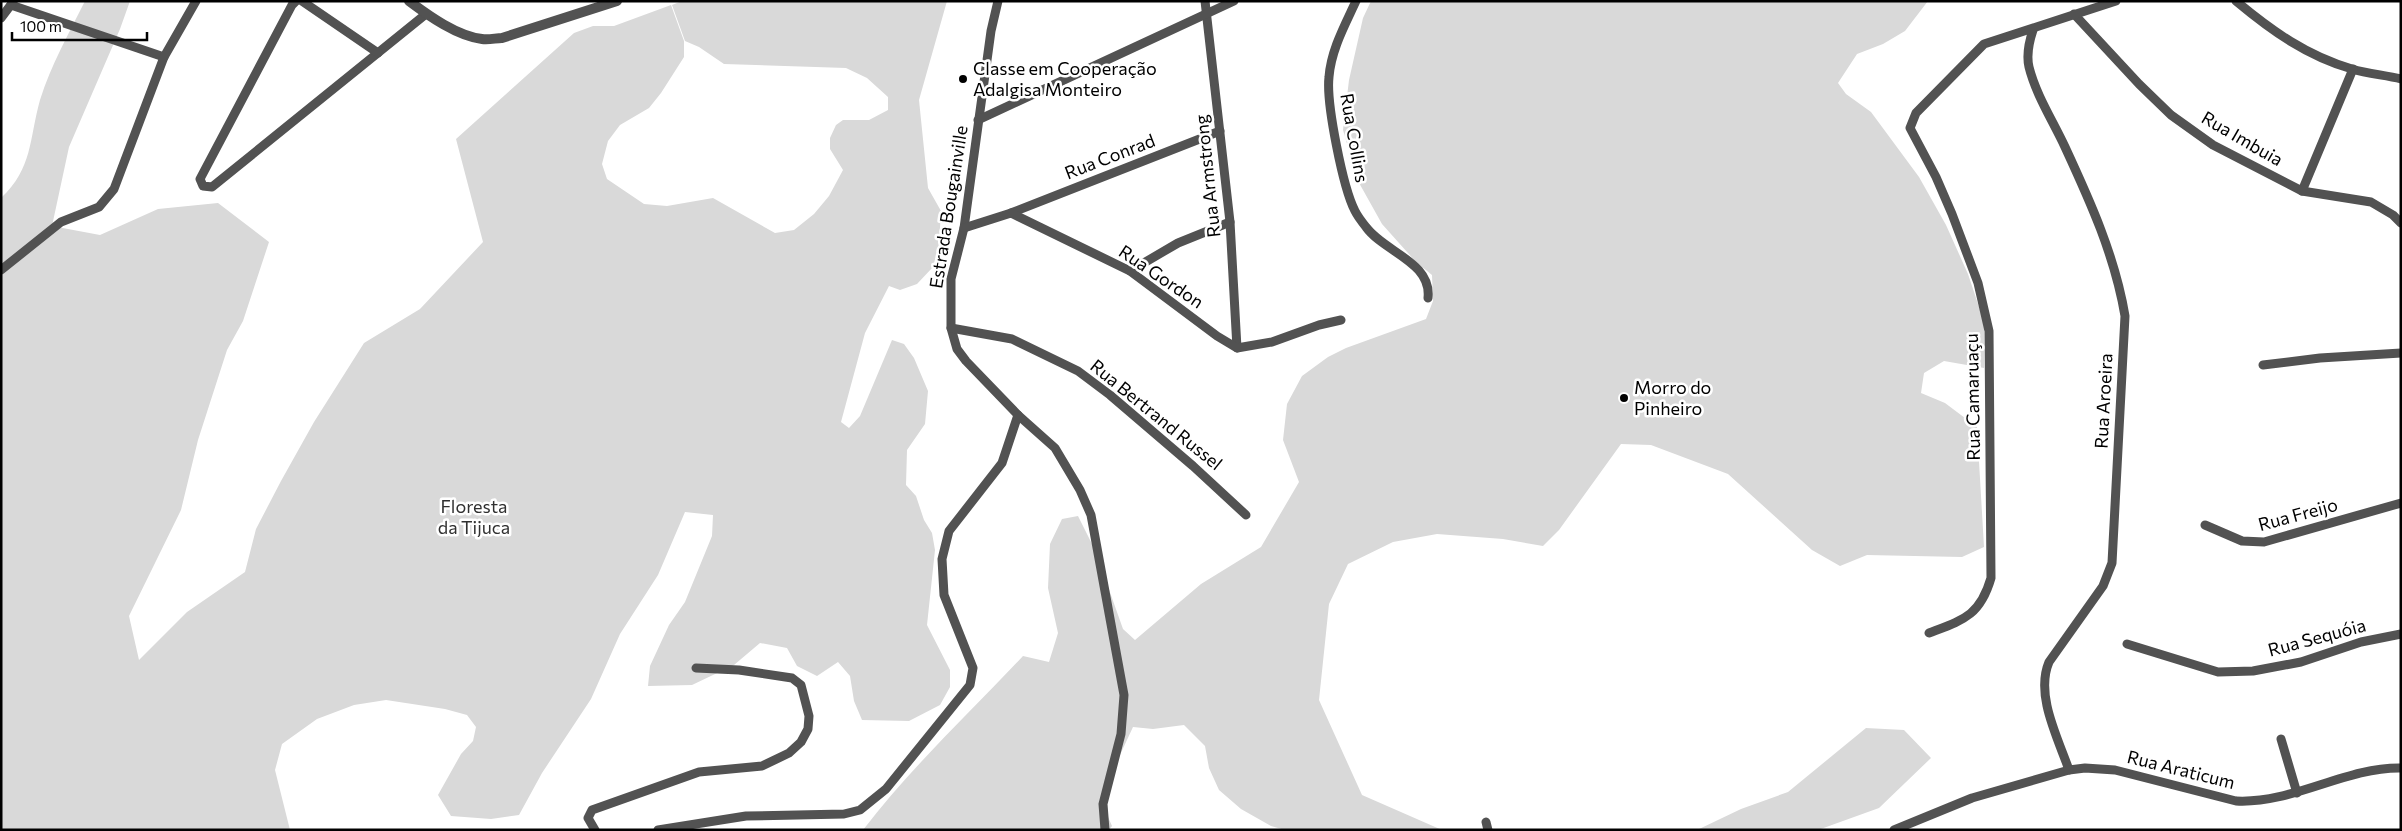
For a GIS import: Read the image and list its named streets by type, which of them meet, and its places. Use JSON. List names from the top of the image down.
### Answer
{
  "streets": {
    "street": [
      "Rua Collins",
      "Rua Imbuia",
      "Rua Conrad",
      "Rua Armstrong",
      "Estrada Bougainville",
      "Rua Gordon",
      "Rua Camaruaçu",
      "Rua Aroeira",
      "Rua Bertrand Russel",
      "Rua Freijo",
      "Rua Sequóia",
      "Rua Araticum"
    ]
  },
  "crossings": [
    ["Rua Conrad", "Rua Armstrong"],
    ["Rua Conrad", "Rua Gordon"],
    ["Rua Armstrong", "Rua Gordon"],
    ["Estrada Bougainville", "Rua Bertrand Russel"],
    ["Rua Camaruaçu", "Rua Aroeira"],
    ["Rua Aroeira", "Rua Araticum"]
  ],
  "parks": ["Floresta da Tijuca"],
  "places": ["Classe em Cooperação Adalgisa Monteiro", "Morro do Pinheiro"],
  "scale_bar": "100 m"
}
